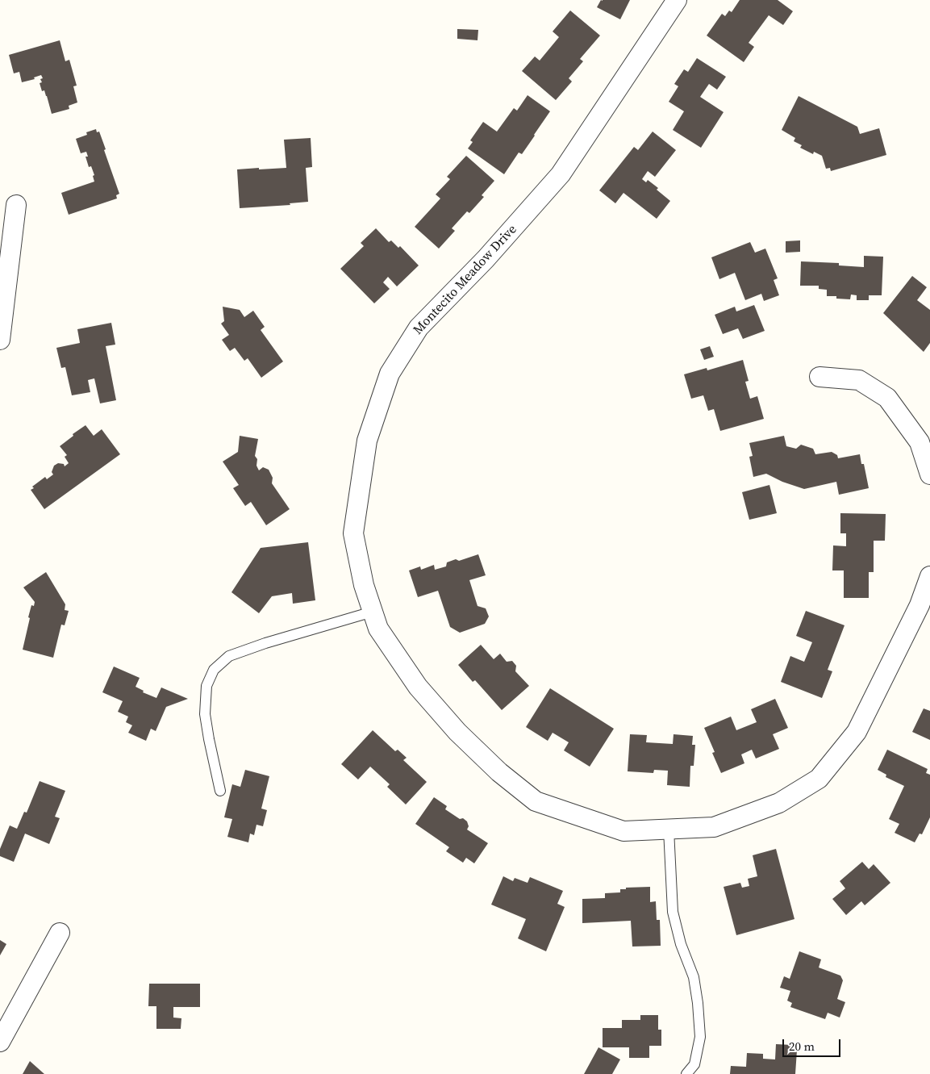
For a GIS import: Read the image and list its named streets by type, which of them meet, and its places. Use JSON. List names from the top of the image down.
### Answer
{
  "streets": {
    "street": ["Montecito Meadow Drive"]
  },
  "scale_bar": "20 m"
}
